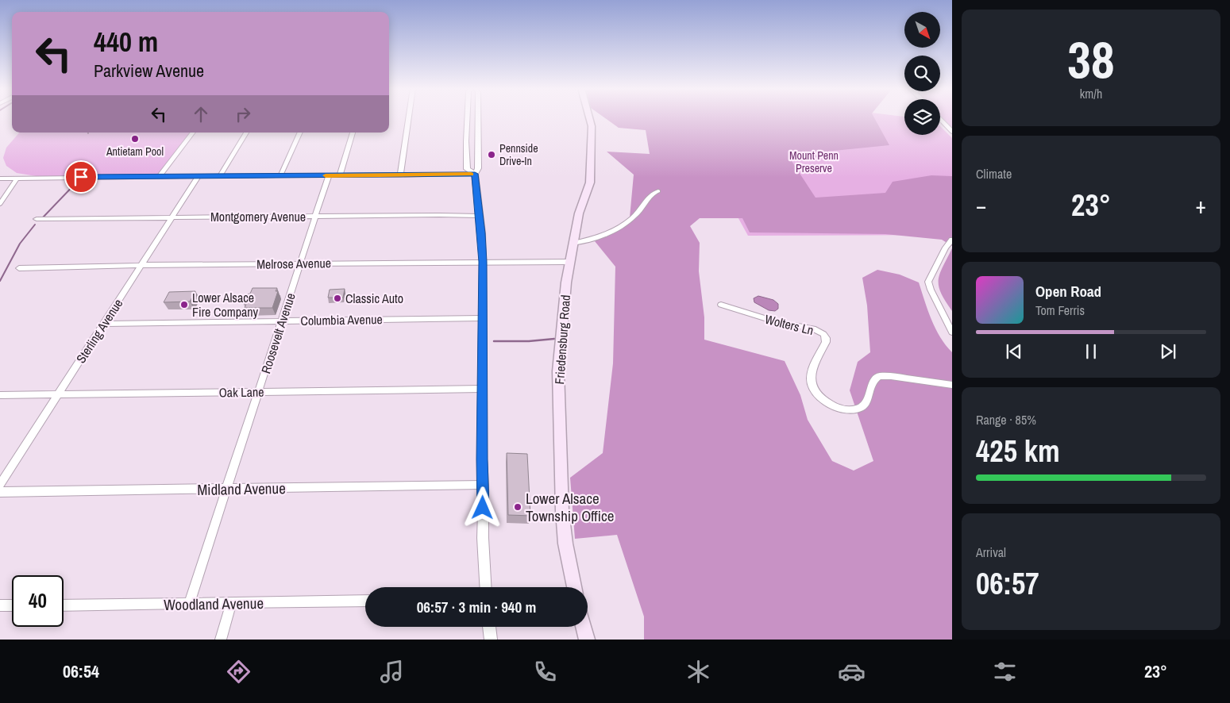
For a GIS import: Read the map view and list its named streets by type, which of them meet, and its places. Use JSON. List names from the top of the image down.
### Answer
{
  "streets": {
    "main road": ["Friedensburg Road"],
    "street": [
      "Montgomery Avenue",
      "Melrose Avenue",
      "Columbia Avenue",
      "Wolters Ln",
      "Sterling Avenue",
      "Roosevelt Avenue",
      "Oak Lane",
      "Midland Avenue",
      "Woodland Avenue"
    ]
  },
  "crossings": [
    ["Montgomery Avenue", "Sterling Avenue"],
    ["Montgomery Avenue", "Roosevelt Avenue"],
    ["Melrose Avenue", "Sterling Avenue"],
    ["Melrose Avenue", "Roosevelt Avenue"],
    ["Melrose Avenue", "Friedensburg Road"],
    ["Columbia Avenue", "Sterling Avenue"],
    ["Columbia Avenue", "Roosevelt Avenue"],
    ["Sterling Avenue", "Oak Lane"],
    ["Roosevelt Avenue", "Oak Lane"],
    ["Roosevelt Avenue", "Midland Avenue"],
    ["Roosevelt Avenue", "Woodland Avenue"]
  ],
  "parks": ["Mount Penn Preserve"],
  "places": [
    "Antietam Pool",
    "Pennside Drive-In",
    "Classic Auto",
    "Lower Alsace Fire Company",
    "Lower Alsace Township Office"
  ],
  "north": "bottom right",
  "page": {
    "tile": [
      ["38", "km/h"],
      "Climate",
      ["Range · 85%", "425 km"],
      ["Arrival", "06:57"]
    ],
    "turn": ["440 m", "Parkview Avenue"],
    "heat": ["−", "23°", "+"],
    "song": ["Open Road", "Tom Ferris"],
    "limit": "40",
    "trip": "06:57 · 3 min · 940 m",
    "tabs": ["06:54", "23°"]
  }
}
